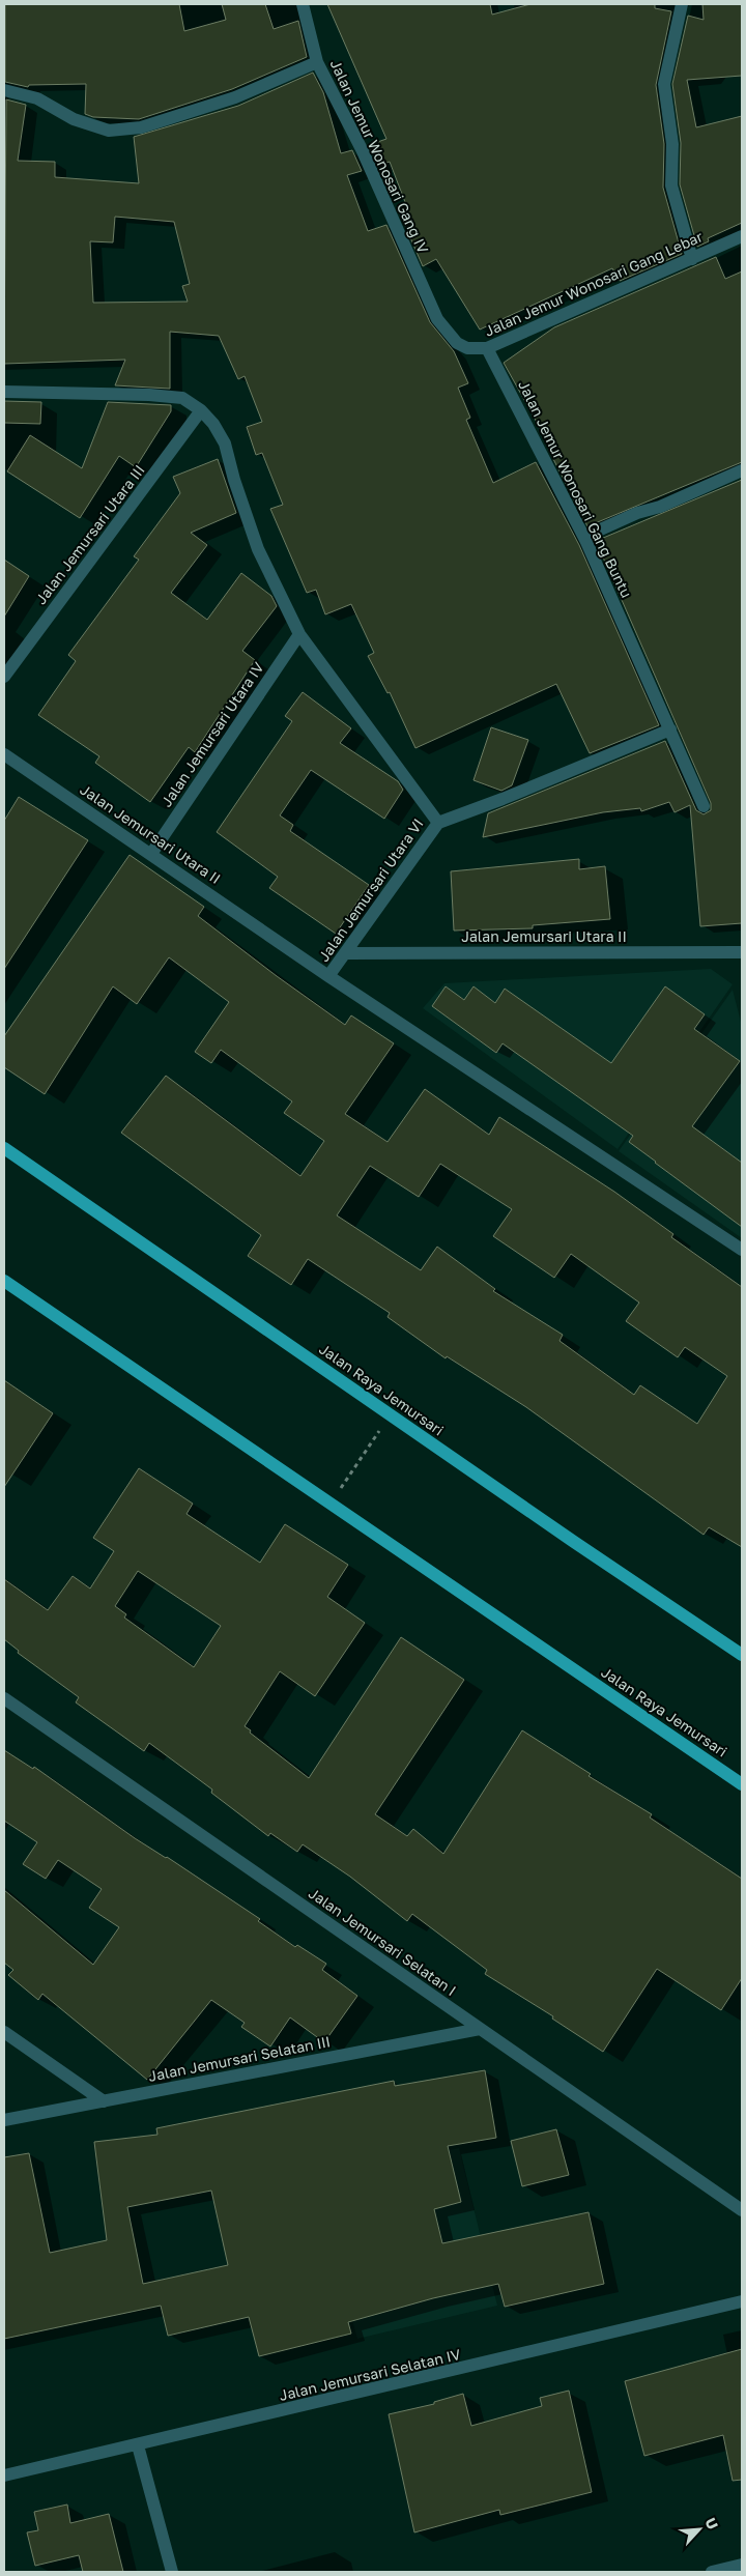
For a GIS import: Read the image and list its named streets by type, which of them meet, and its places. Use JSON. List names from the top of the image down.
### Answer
{
  "streets": {
    "main road": ["Jalan Raya Jemursari"],
    "street": [
      "Jalan Jemur Wonosari Gang IV",
      "Jalan Jemur Wonosari Gang Lebar",
      "Jalan Jemur Wonosari Gang Buntu",
      "Jalan Jemursari Utara III",
      "Jalan Jemursari Utara IV",
      "Jalan Jemursari Utara II",
      "Jalan Jemursari Utara VI",
      "Jalan Jemursari Selatan I",
      "Jalan Jemursari Selatan III",
      "Jalan Jemursari Selatan IV"
    ]
  },
  "crossings": [
    ["Jalan Jemur Wonosari Gang IV", "Jalan Jemur Wonosari Gang Lebar"],
    ["Jalan Jemur Wonosari Gang Lebar", "Jalan Jemur Wonosari Gang Buntu"],
    ["Jalan Jemursari Utara IV", "Jalan Jemursari Utara II"],
    ["Jalan Jemursari Utara II", "Jalan Jemursari Utara VI"],
    ["Jalan Jemursari Selatan I", "Jalan Jemursari Selatan III"]
  ],
  "north": "top right"
}
